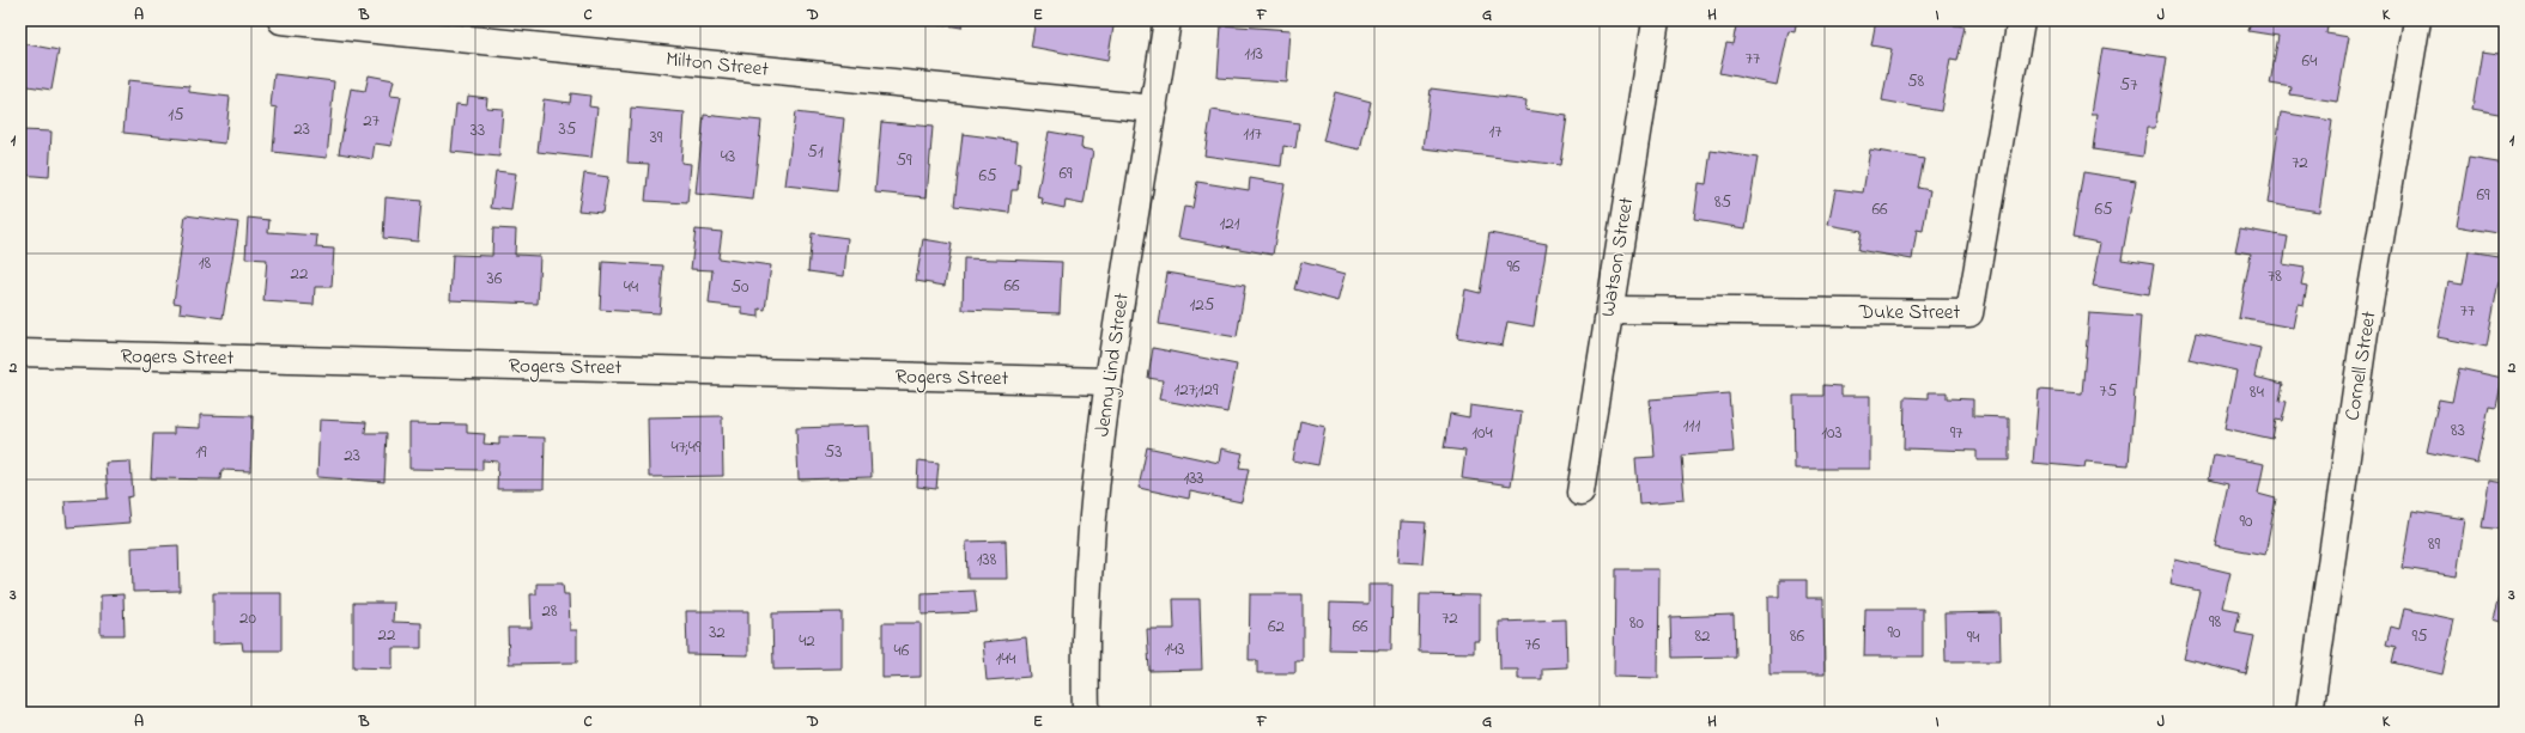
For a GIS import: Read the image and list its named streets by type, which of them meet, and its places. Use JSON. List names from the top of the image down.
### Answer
{
  "streets": {
    "street": [
      "Milton Street",
      "Watson Street",
      "Duke Street",
      "Rogers Street",
      "Jenny Lind Street",
      "Cornell Street"
    ]
  },
  "crossings": [
    ["Milton Street", "Jenny Lind Street"],
    ["Watson Street", "Duke Street"],
    ["Rogers Street", "Jenny Lind Street"]
  ],
  "house_numbers": [
    "113",
    "77",
    "64",
    "58",
    "57",
    "15",
    "27",
    "23",
    "35",
    "33",
    "17",
    "117",
    "39",
    "51",
    "43",
    "59",
    "72",
    "69",
    "65",
    "69",
    "85",
    "66",
    "65",
    "121",
    "18",
    "96",
    "22",
    "78",
    "36",
    "66",
    "44",
    "50",
    "125",
    "77",
    "127;129",
    "75",
    "84",
    "111",
    "83",
    "104",
    "103",
    "97",
    "47;49",
    "19",
    "53",
    "23",
    "133",
    "90",
    "89",
    "138",
    "28",
    "20",
    "72",
    "98",
    "80",
    "62",
    "66",
    "32",
    "90",
    "22",
    "82",
    "86",
    "95",
    "94",
    "42",
    "76",
    "143",
    "46",
    "144"
  ],
  "grid": {
    "columns": [
      "A",
      "B",
      "C",
      "D",
      "E",
      "F",
      "G",
      "H",
      "I",
      "J",
      "K"
    ],
    "rows": ["1", "2", "3"]
  }
}
